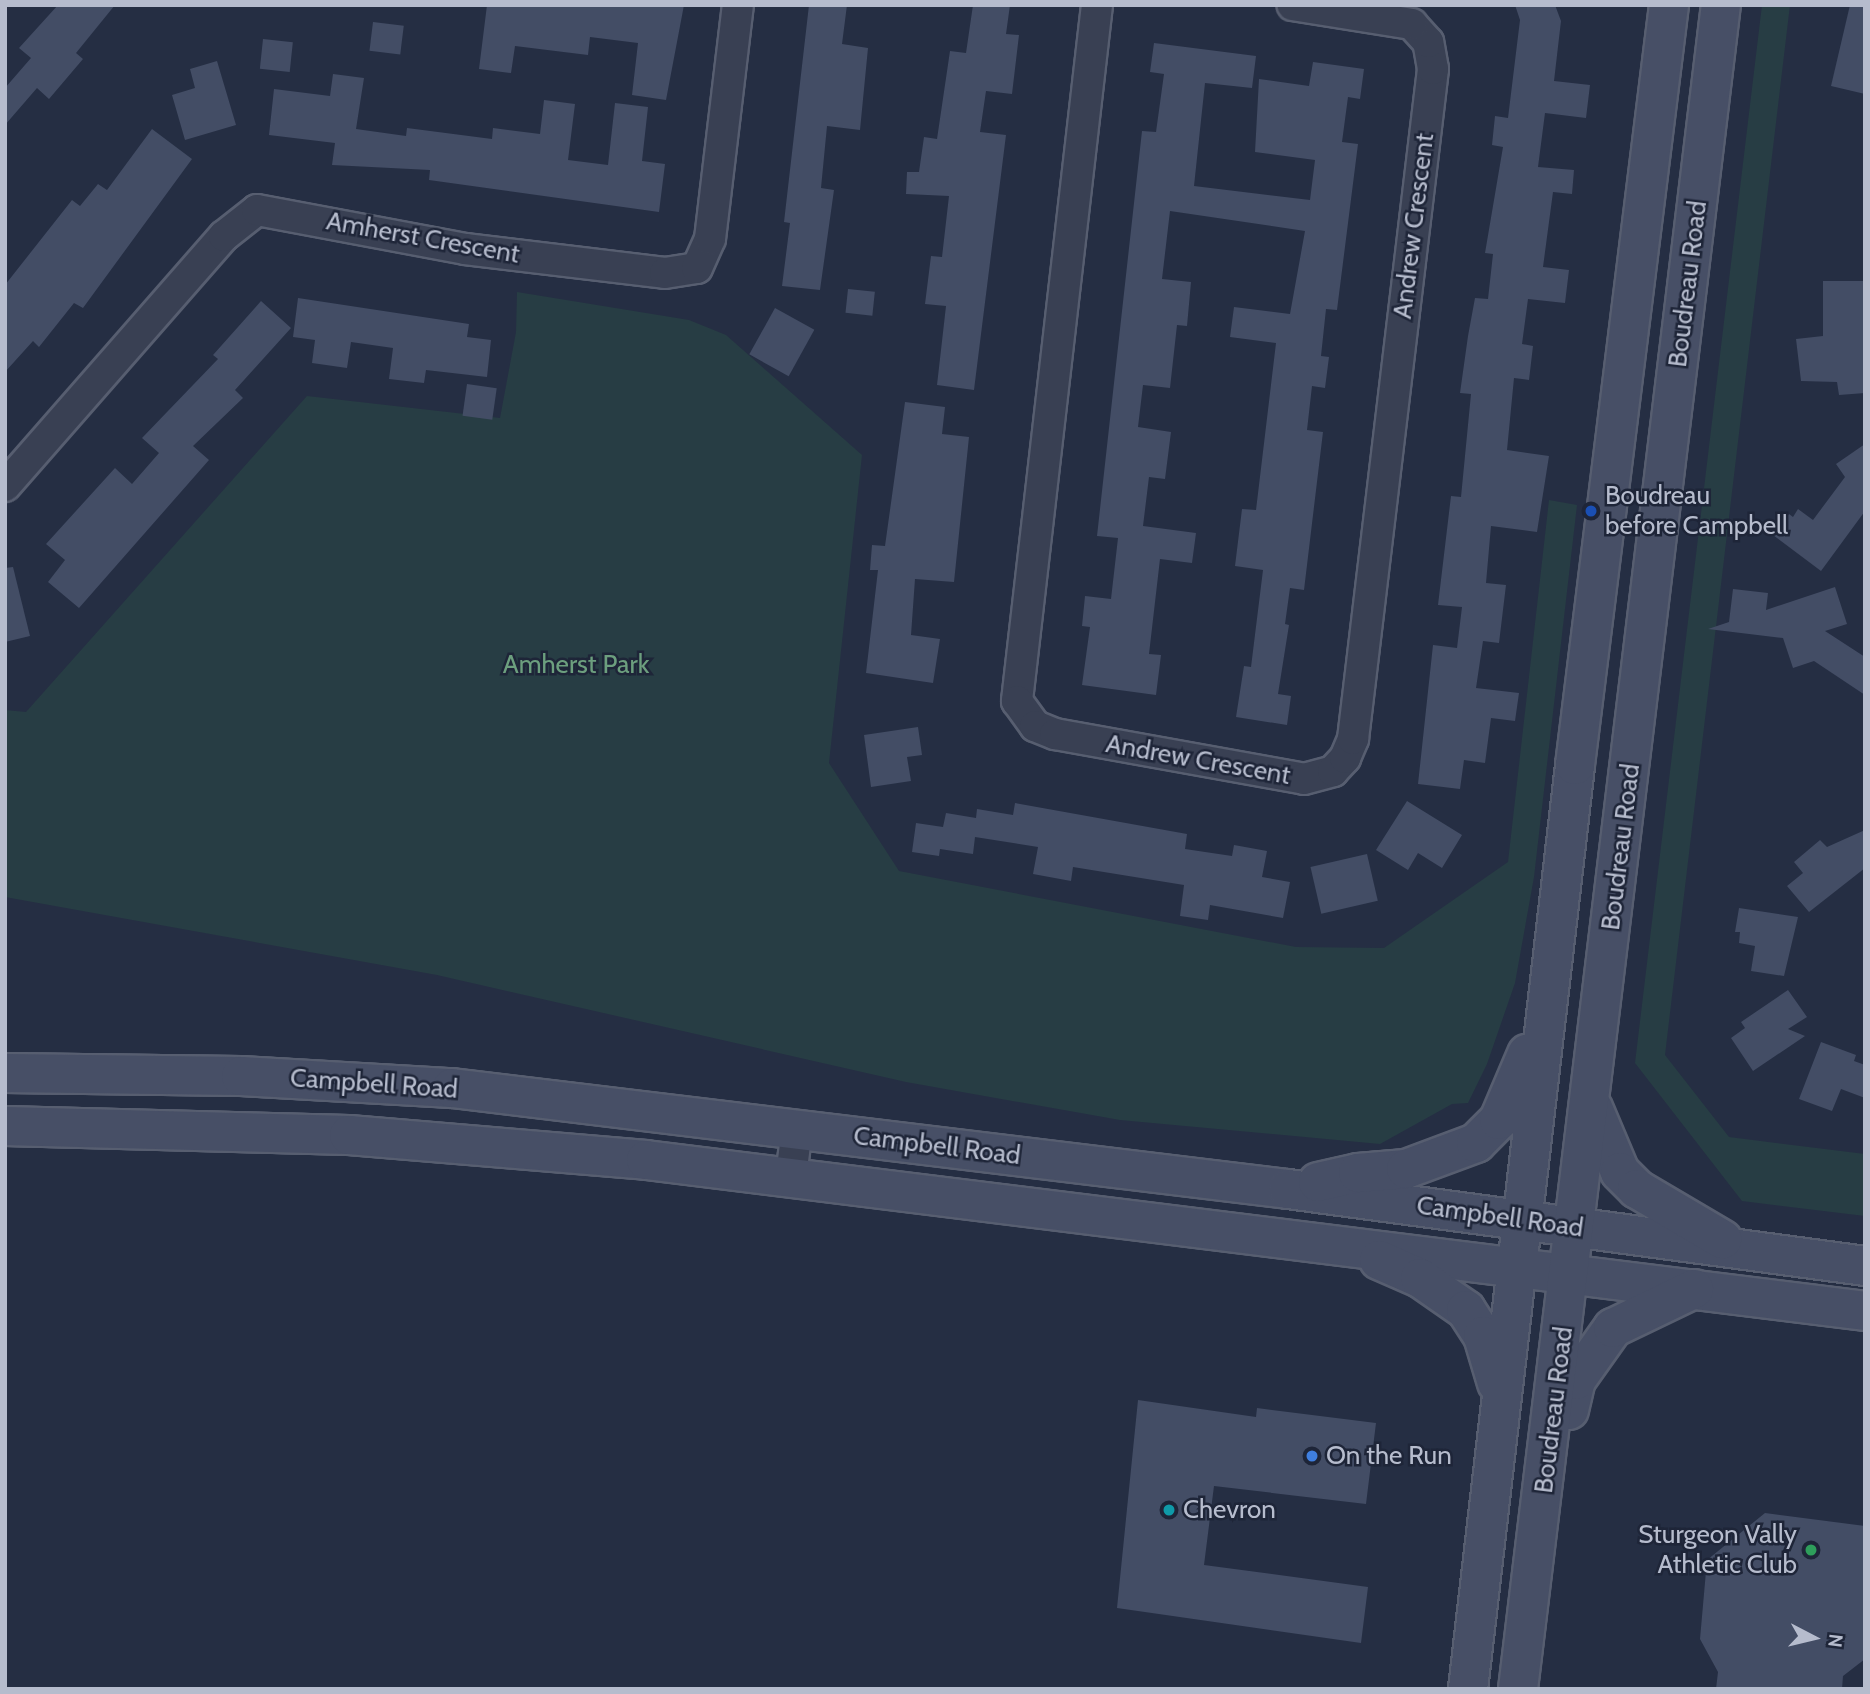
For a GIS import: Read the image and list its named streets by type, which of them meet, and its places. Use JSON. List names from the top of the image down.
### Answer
{
  "streets": {
    "main road": ["Boudreau Road", "Campbell Road"],
    "street": ["Andrew Crescent", "Amherst Crescent"]
  },
  "crossings": [
    ["Boudreau Road", "Campbell Road"]
  ],
  "parks": ["Amherst Park"],
  "places": [
    "Boudreau before Campbell",
    "On the Run",
    "Chevron",
    "Sturgeon Vally Athletic Club"
  ],
  "north": "right"
}
